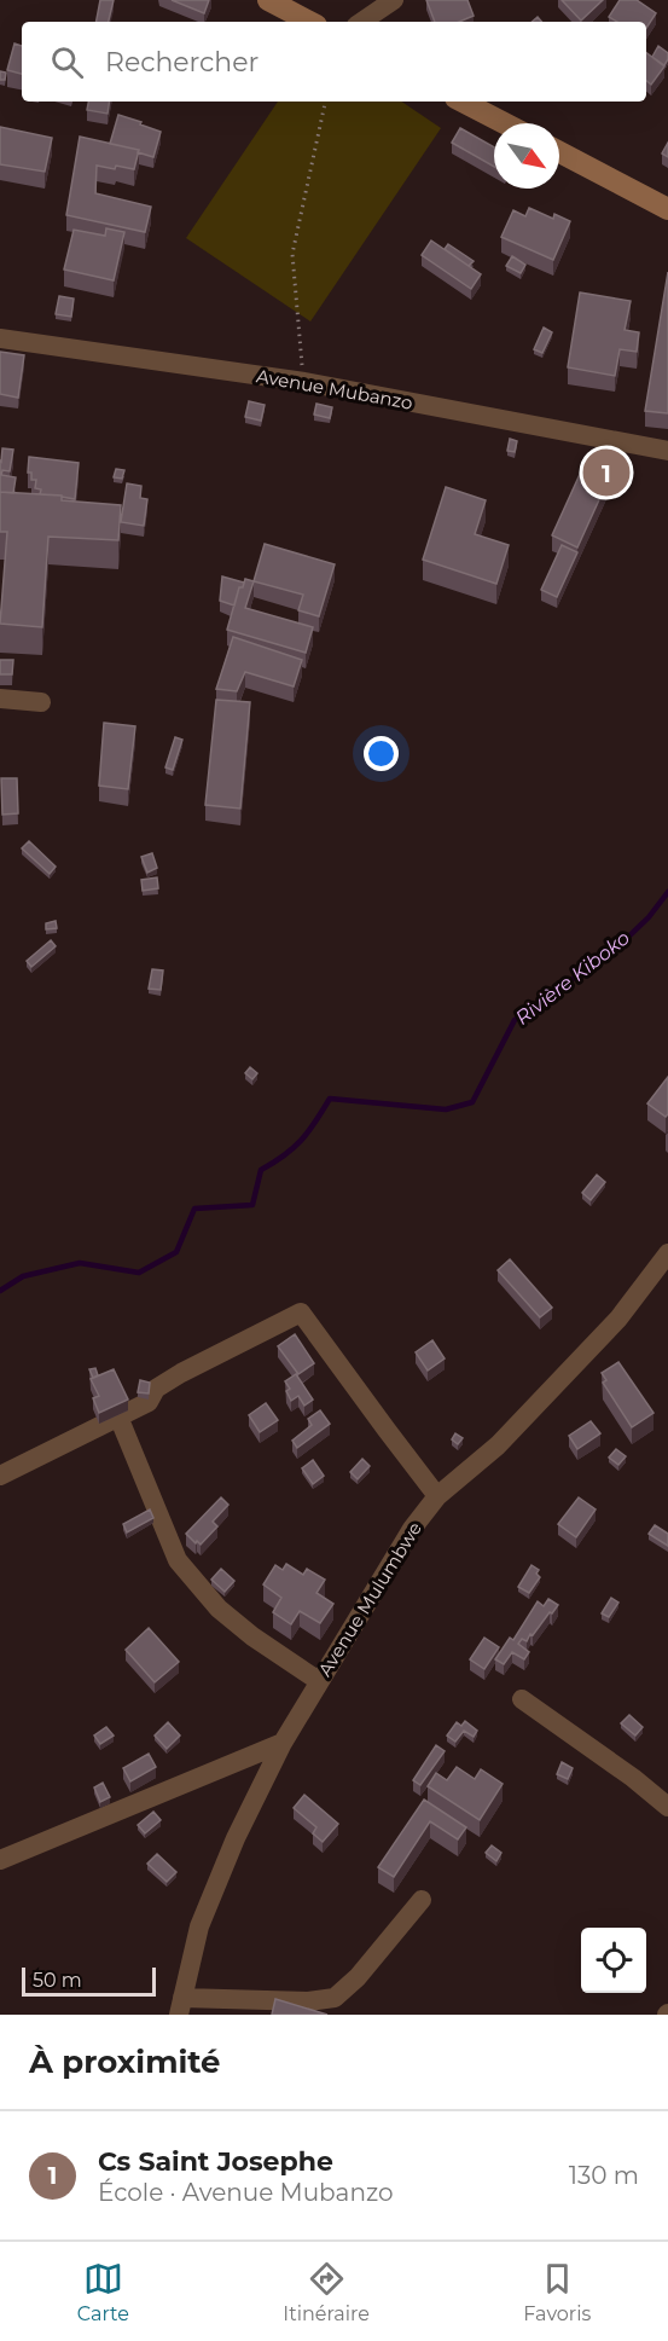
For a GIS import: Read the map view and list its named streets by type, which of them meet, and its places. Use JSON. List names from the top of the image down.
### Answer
{
  "streets": {
    "street": ["Avenue Mubanzo", "Avenue Mulumbwe"]
  },
  "water": ["Rivière Kiboko"],
  "scale_bar": "50 m",
  "north": "bottom right",
  "page": {
    "search": "Rechercher",
    "pins": "1",
    "scale": "50 m",
    "heading": "À proximité",
    "list": [
      {
        "mark": "1",
        "name": "Cs Saint Josephe",
        "note": "École · Avenue Mubanzo",
        "value": "130 m"
      }
    ],
    "nav": ["Carte", "Itinéraire", "Favoris"]
  }
}
